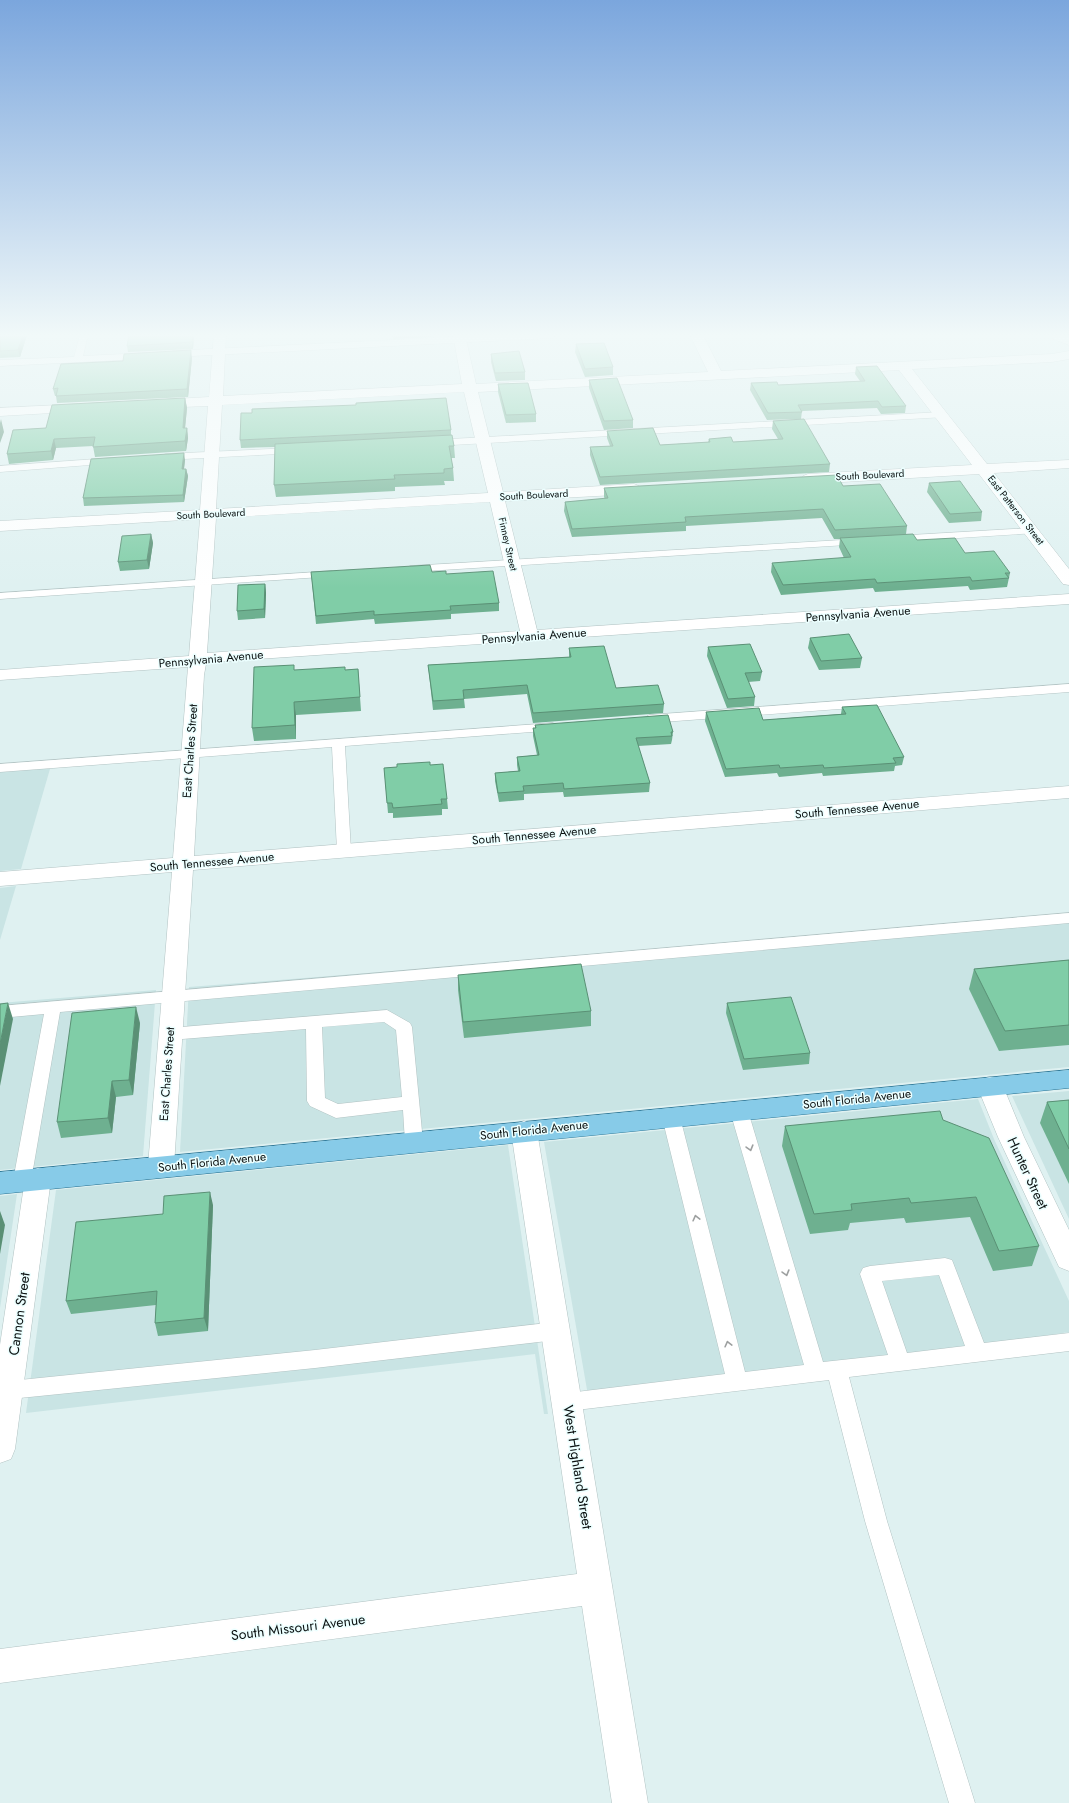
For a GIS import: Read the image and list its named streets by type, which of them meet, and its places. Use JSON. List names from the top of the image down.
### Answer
{
  "streets": {
    "main road": ["South Florida Avenue"],
    "street": [
      "South Boulevard",
      "East Patterson Street",
      "Finney Street",
      "Pennsylvania Avenue",
      "East Charles Street",
      "South Tennessee Avenue",
      "Hunter Street",
      "Cannon Street",
      "West Highland Street",
      "South Missouri Avenue"
    ]
  },
  "crossings": [
    ["South Boulevard", "East Patterson Street"],
    ["South Boulevard", "Finney Street"],
    ["South Boulevard", "East Charles Street"],
    ["Finney Street", "Pennsylvania Avenue"],
    ["Pennsylvania Avenue", "East Charles Street"],
    ["East Charles Street", "South Tennessee Avenue"],
    ["East Charles Street", "South Florida Avenue"],
    ["South Florida Avenue", "Hunter Street"],
    ["South Florida Avenue", "Cannon Street"],
    ["South Florida Avenue", "West Highland Street"],
    ["West Highland Street", "South Missouri Avenue"]
  ]
}
